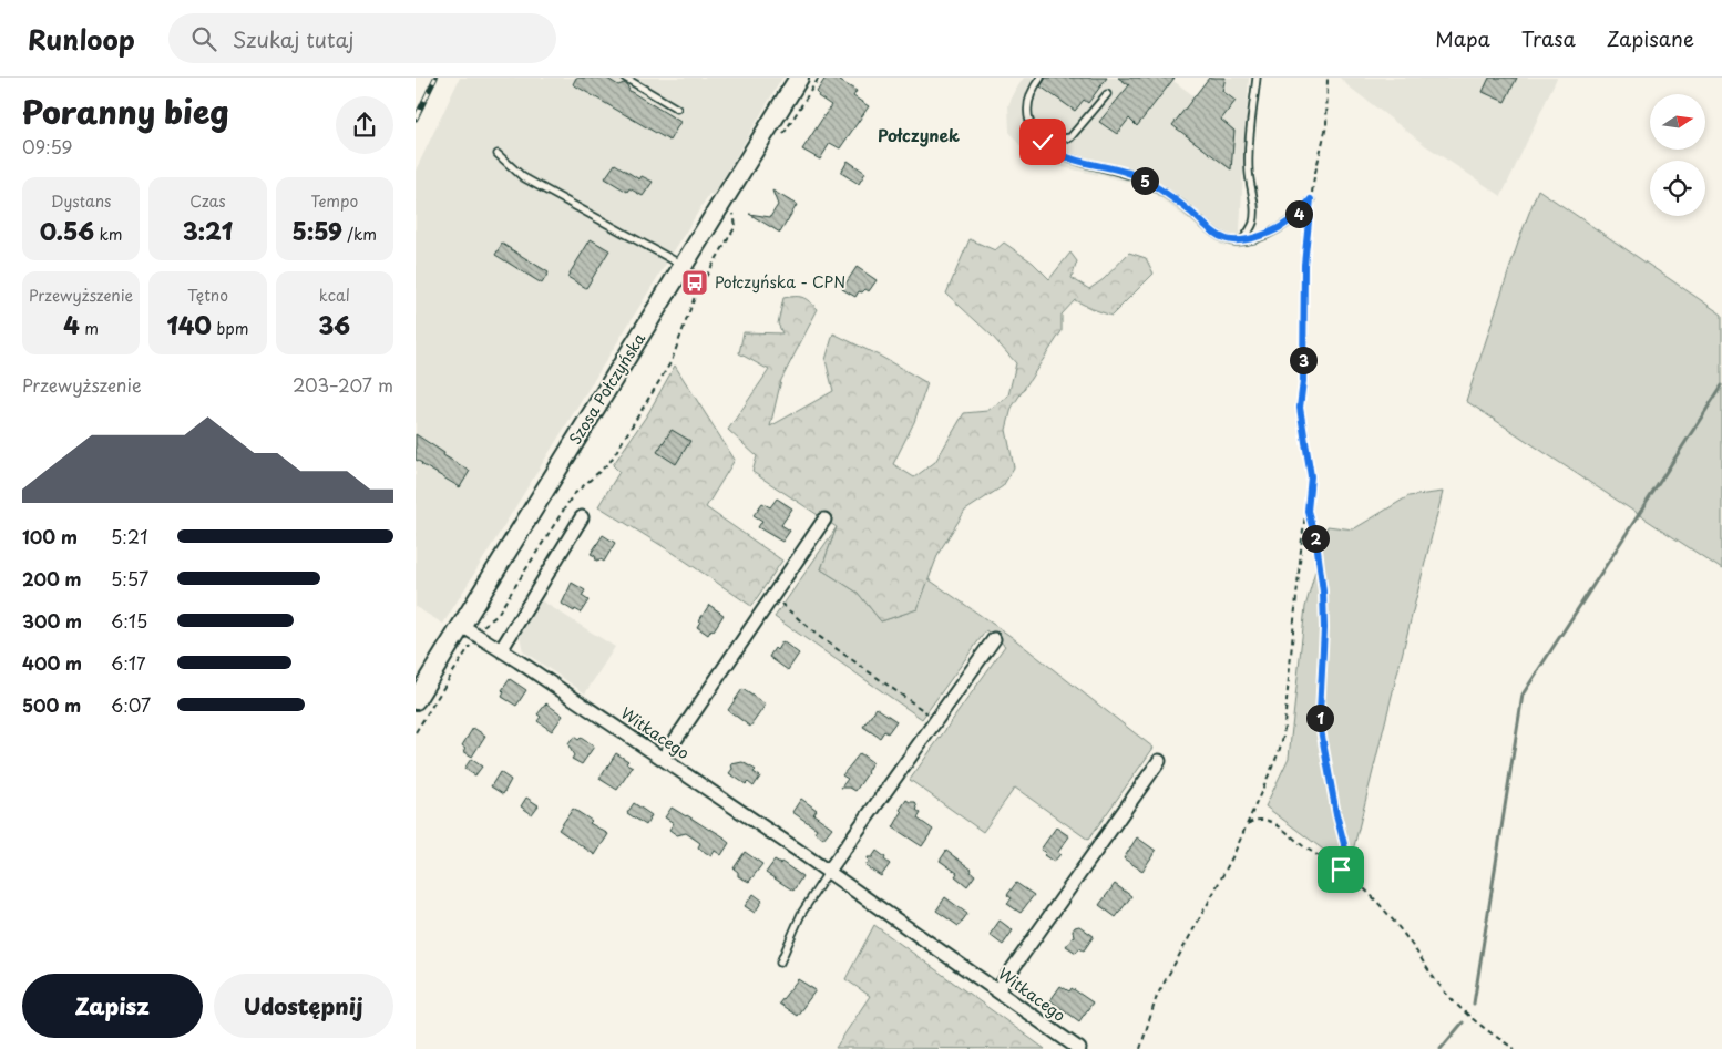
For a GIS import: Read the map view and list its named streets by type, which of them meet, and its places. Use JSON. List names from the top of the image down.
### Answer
{
  "streets": {
    "main road": ["Szosa Połczyńska"],
    "street": ["Witkacego"]
  },
  "crossings": [
    ["Szosa Połczyńska", "Witkacego"]
  ],
  "districts": ["Połczynek"],
  "places": {
    "bus stop": ["Połczyńska - CPN"]
  },
  "north": "right",
  "page": {
    "header": "Runloop",
    "search": "Szukaj tutaj",
    "nav": ["Mapa", "Trasa", "Zapisane"],
    "heading": ["Poranny bieg", "09:59"],
    "pins": [
      "5",
      "4",
      "3",
      "2",
      "1"
    ],
    "stats": [
      ["Dystans", "0.56 km"],
      ["Czas", "3:21"],
      ["Tempo", "5:59 /km"],
      ["Przewyższenie", "4 m"],
      ["Tętno", "140 bpm"],
      ["kcal", "36"]
    ],
    "chart": ["Przewyższenie", "203–207 m"],
    "list": [
      {
        "name": "100 m",
        "note": "5:21"
      },
      {
        "name": "200 m",
        "note": "5:57"
      },
      {
        "name": "300 m",
        "note": "6:15"
      },
      {
        "name": "400 m",
        "note": "6:17"
      },
      {
        "name": "500 m",
        "note": "6:07"
      }
    ],
    "buttons": ["Zapisz", "Udostępnij"]
  }
}
